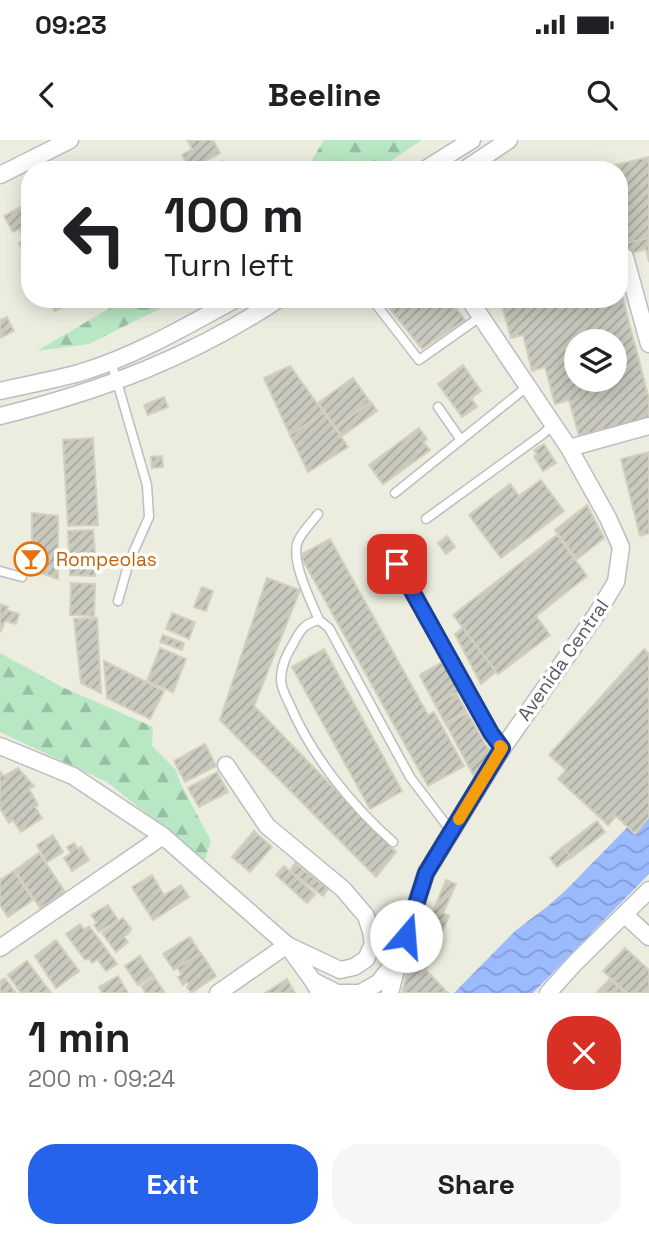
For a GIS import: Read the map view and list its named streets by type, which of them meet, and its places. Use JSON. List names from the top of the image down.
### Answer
{
  "streets": {
    "street": ["Avenida Central"]
  },
  "places": {
    "bar": ["Rompeolas"]
  },
  "page": {
    "status": "09:23",
    "header": "Beeline",
    "turn": ["100 m", "Turn left"],
    "heading": ["1 min", "200 m · 09:24"],
    "buttons": ["Exit", "Share"]
  }
}
